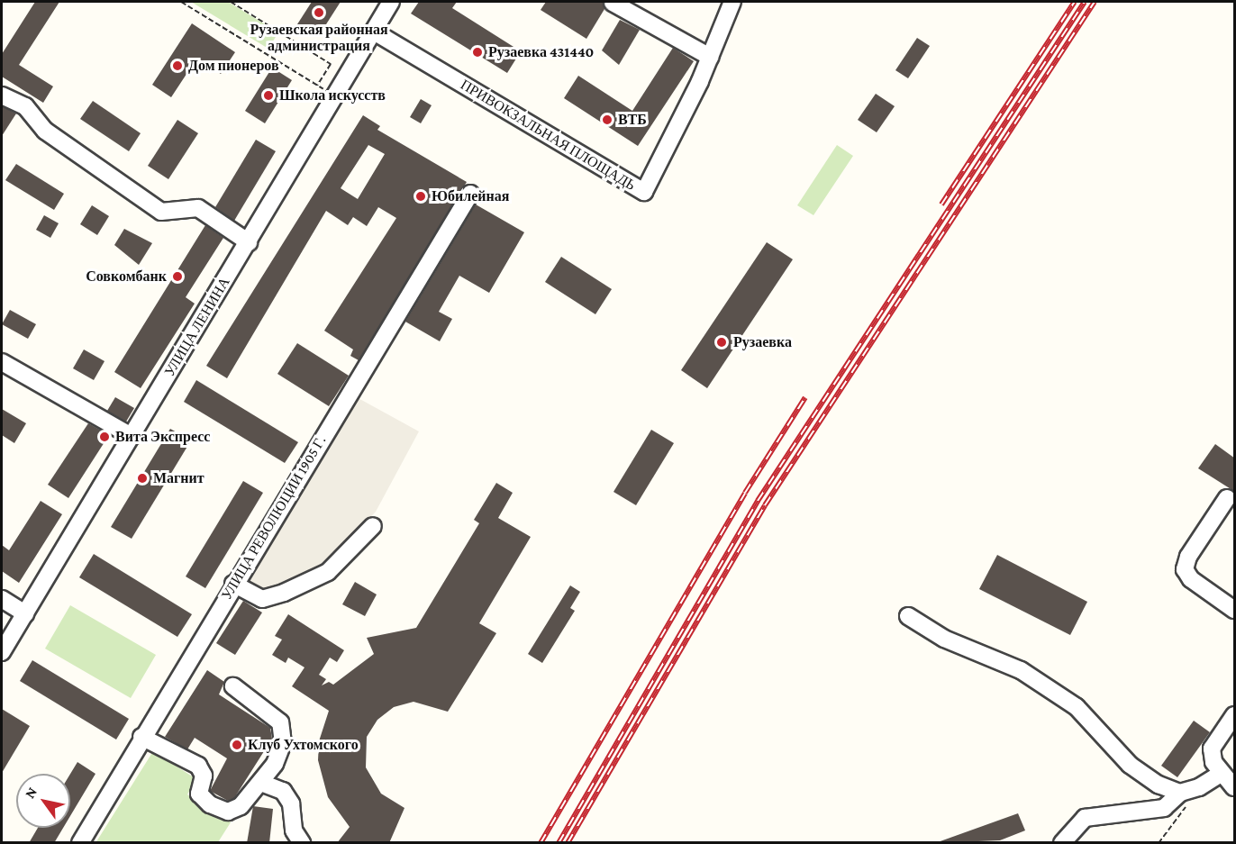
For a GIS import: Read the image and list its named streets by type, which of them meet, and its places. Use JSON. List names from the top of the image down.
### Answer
{
  "streets": {
    "street": ["ПРИВОКЗАЛЬНАЯ ПЛОЩАДЬ", "УЛИЦА ЛЕНИНА", "УЛИЦА РЕВОЛЮЦИИ 1905 Г."]
  },
  "crossings": [
    ["ПРИВОКЗАЛЬНАЯ ПЛОЩАДЬ", "УЛИЦА ЛЕНИНА"]
  ],
  "places": [
    "Рузаевская районная администрация",
    "Рузаевка 431440",
    "Дом пионеров",
    "Школа искусств",
    "ВТБ",
    "Юбилейная",
    "Совкомбанк",
    "Рузаевка",
    "Вита Экспресс",
    "Магнит",
    "Клуб Ухтомского"
  ],
  "north": "top left"
}
